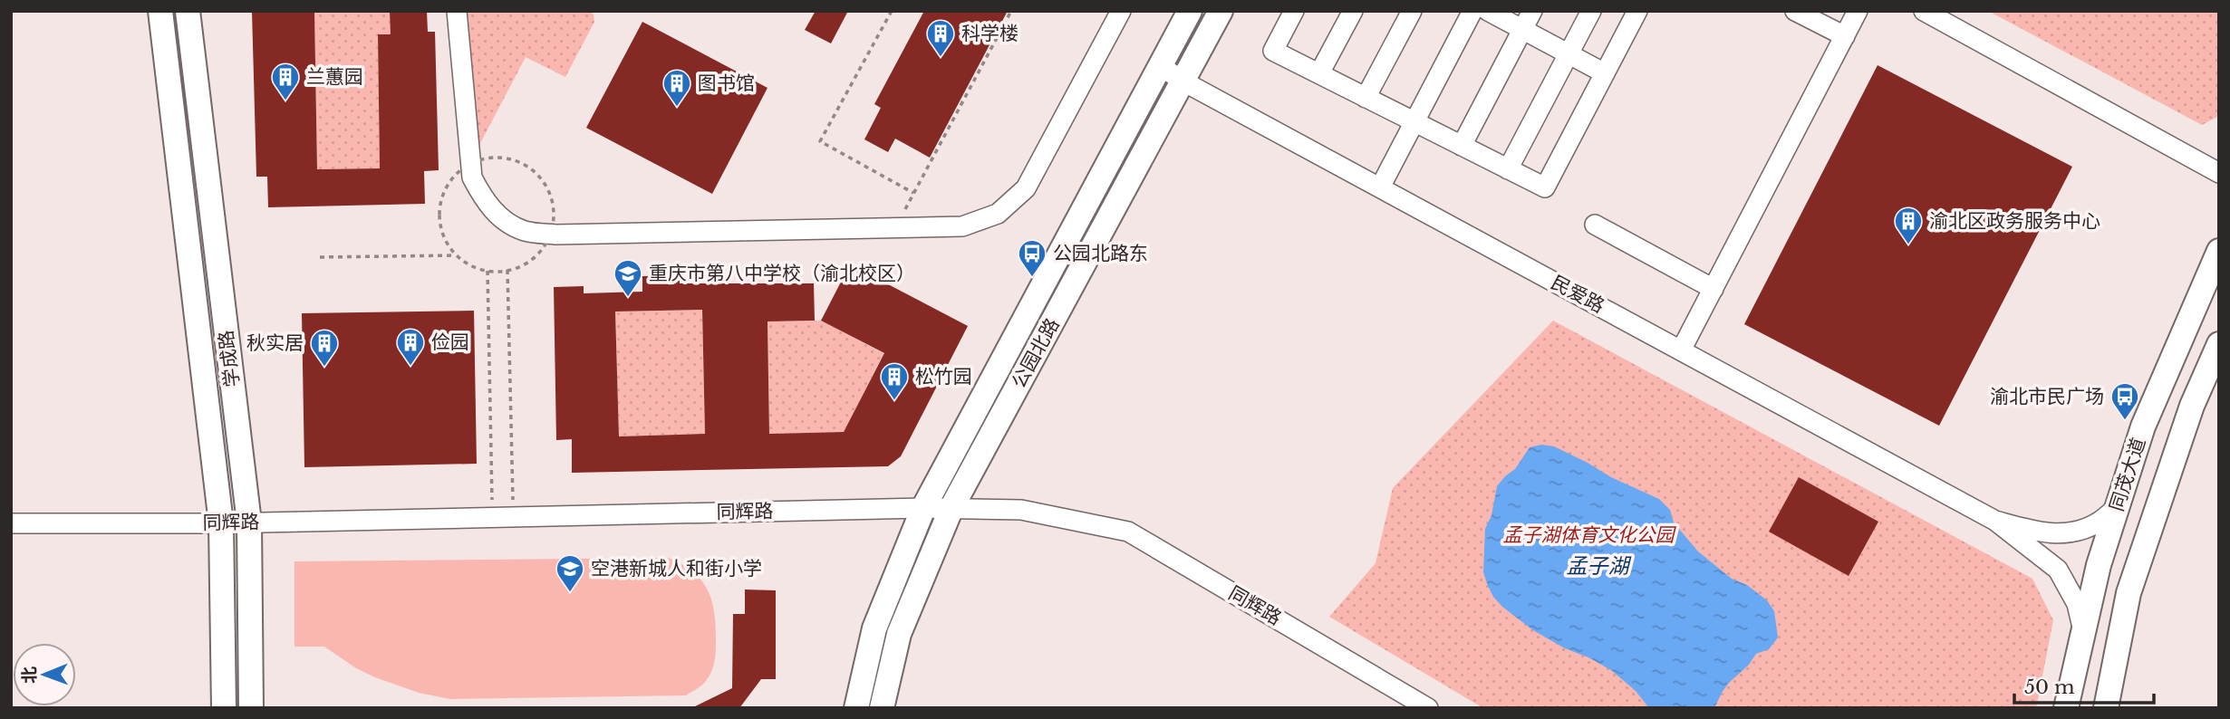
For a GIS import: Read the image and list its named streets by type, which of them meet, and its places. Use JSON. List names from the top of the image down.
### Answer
{
  "streets": {
    "main road": ["公园北路", "学成路", "同茂大道"],
    "street": ["民爱路", "同辉路"]
  },
  "crossings": [
    ["民爱路", "公园北路"],
    ["公园北路", "同辉路"],
    ["学成路", "同辉路"]
  ],
  "water": ["孟子湖"],
  "parks": ["孟子湖体育文化公园"],
  "places": {
    "building": [
      "科学楼",
      "兰蕙园",
      "图书馆",
      "渝北区政务服务中心",
      "俭园",
      "秋实居",
      "松竹园"
    ],
    "bus stop": ["公园北路东", "渝北市民广场"],
    "school or university": ["重庆市第八中学校（渝北校区）", "空港新城人和街小学"]
  },
  "scale_bar": "50 m",
  "north": "left"
}
